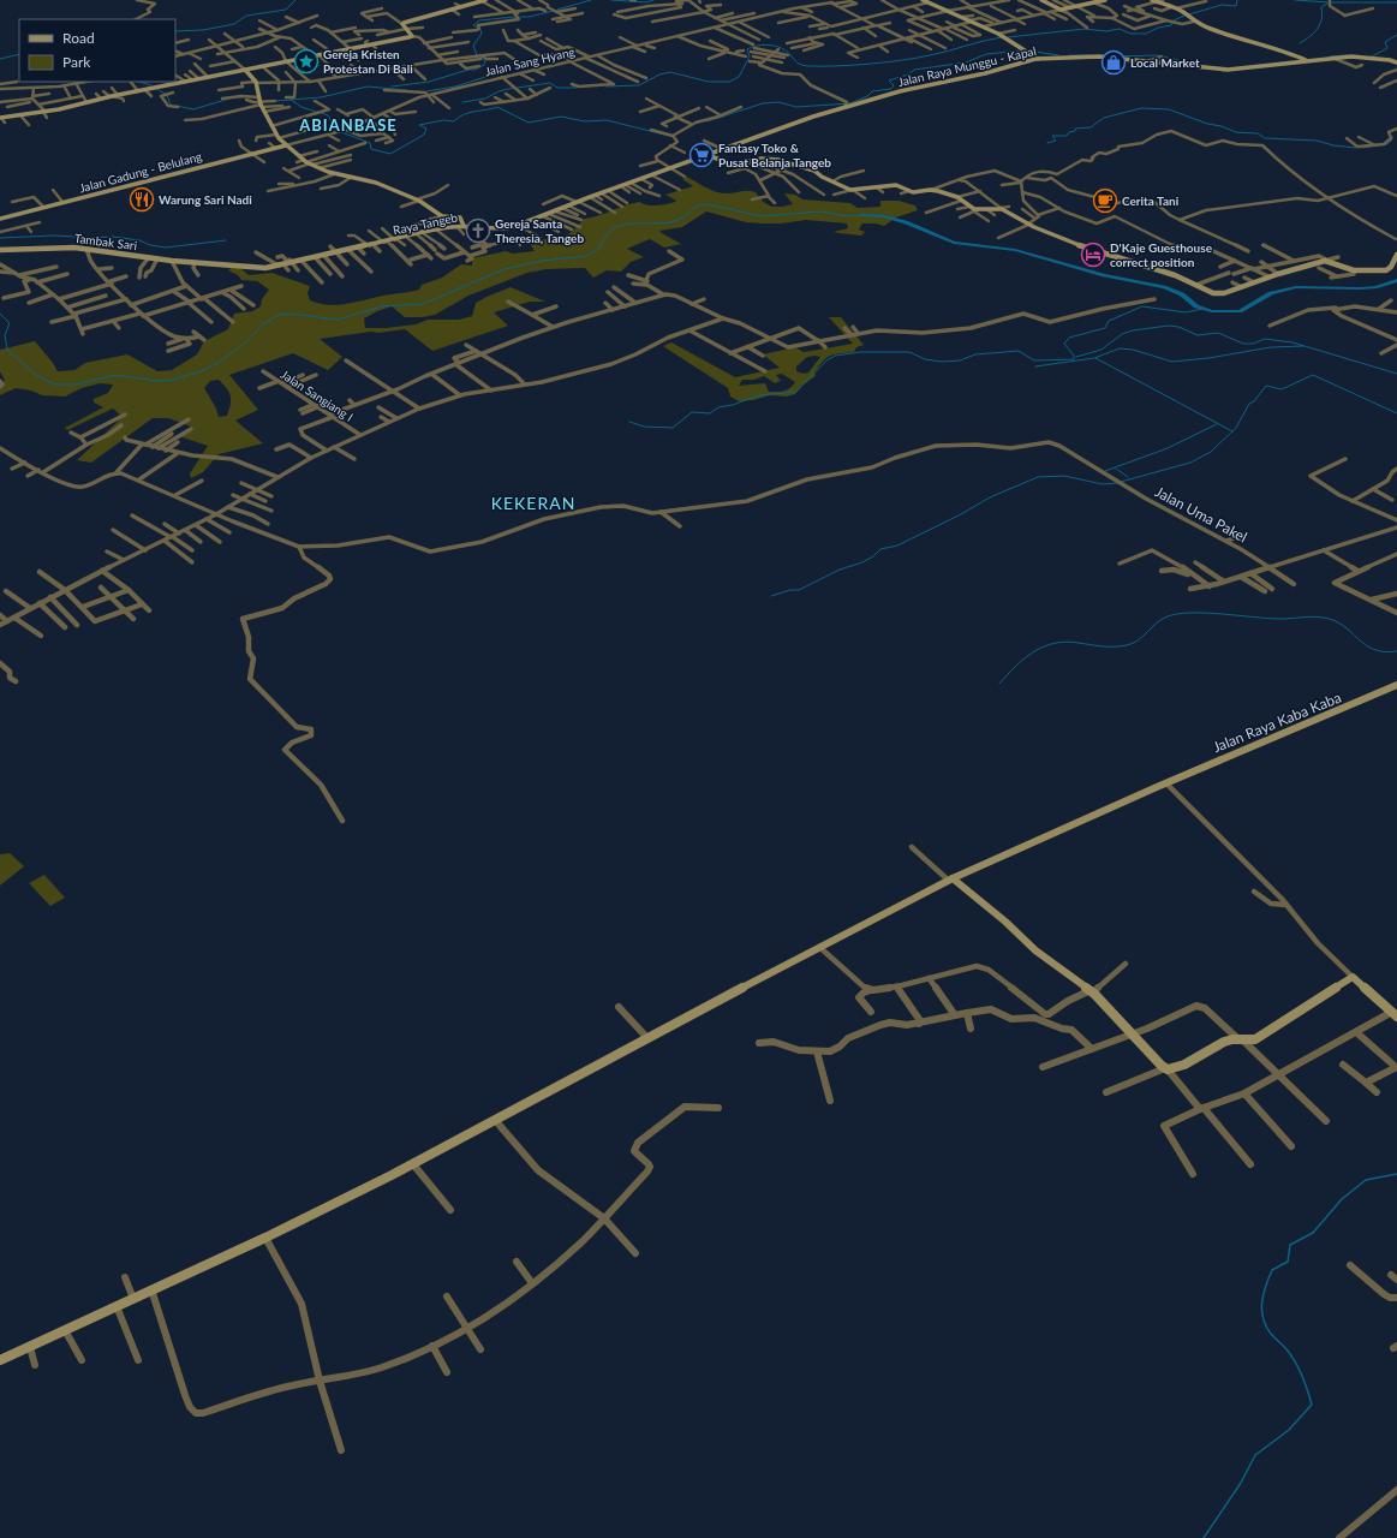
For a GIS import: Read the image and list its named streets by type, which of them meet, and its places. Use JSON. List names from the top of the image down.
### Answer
{
  "streets": {
    "street": [
      "Jalan Sang Hyang",
      "Jalan Raya Munggu - Kapal",
      "Jalan Gadung - Belulang",
      "Raya Tangeb",
      "Tambak Sari",
      "Jalan Sangiang I",
      "Jalan Uma Pakel",
      "Jalan Raya Kaba Kaba"
    ]
  },
  "crossings": [
    ["Jalan Sang Hyang", "Jalan Gadung - Belulang"],
    ["Jalan Raya Munggu - Kapal", "Raya Tangeb"],
    ["Raya Tangeb", "Tambak Sari"]
  ],
  "districts": ["ABIANBASE", "KEKERAN"],
  "places": {
    "place": ["Gereja Kristen Protestan Di Bali"],
    "shop": ["Local Market"],
    "supermarket": ["Fantasy Toko & Pusat Belanja Tangeb"],
    "restaurant": ["Warung Sari Nadi"],
    "cafe": ["Cerita Tani"],
    "church": ["Gereja Santa Theresia, Tangeb"],
    "hotel": ["D'Kaje Guesthouse correct position"]
  },
  "legend": ["Road", "Park"]
}
